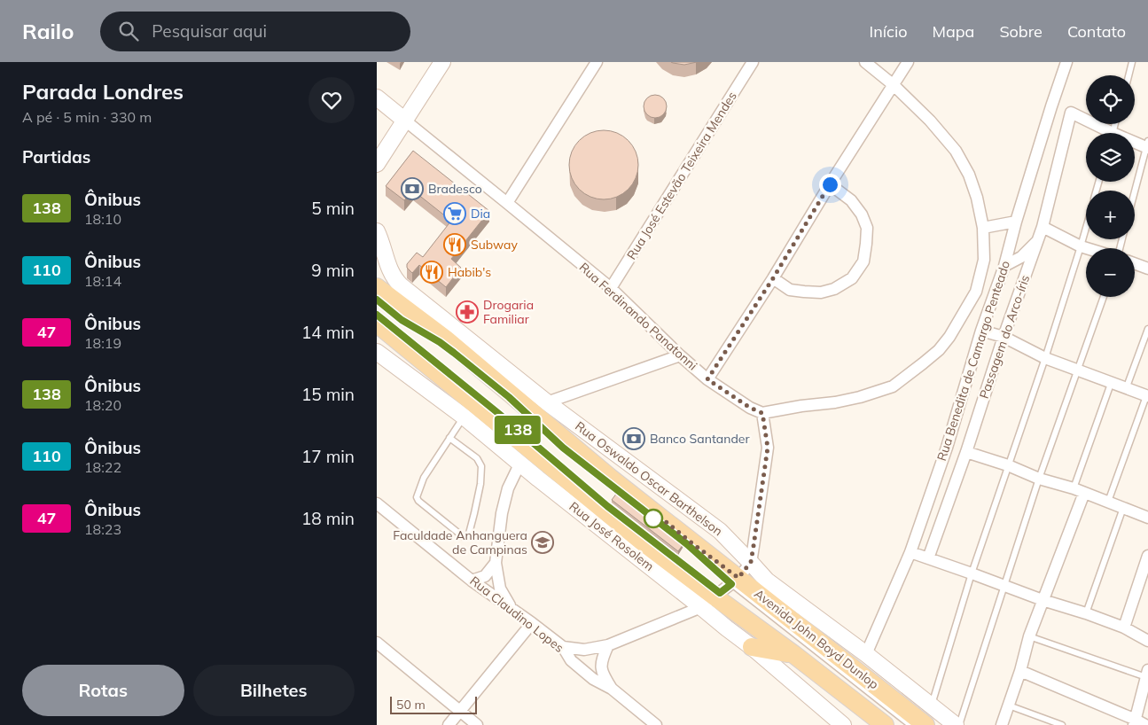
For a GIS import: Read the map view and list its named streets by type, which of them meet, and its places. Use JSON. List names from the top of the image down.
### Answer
{
  "streets": {
    "main road": ["Avenida John Boyd Dunlop"],
    "street": [
      "Rua José Estevão Teixeira Mendes",
      "Rua Ferdinando Panatonni",
      "Passagem do Arco-íris",
      "Rua Benedita de Camargo Penteado",
      "Rua Oswaldo Oscar Barthelson",
      "Rua José Rosolem",
      "Rua Claudino Lopes"
    ]
  },
  "crossings": [
    ["Rua José Estevão Teixeira Mendes", "Rua Ferdinando Panatonni"],
    ["Rua Benedita de Camargo Penteado", "Rua Oswaldo Oscar Barthelson"]
  ],
  "places": {
    "bank": ["Bradesco", "Banco Santander"],
    "supermarket": ["Dia"],
    "restaurant": ["Subway", "Habib's"],
    "pharmacy": ["Drogaria Familiar"],
    "school or university": ["Faculdade Anhanguera de Campinas"]
  },
  "lines": ["bus line 138"],
  "scale_bar": "50 m",
  "page": {
    "header": "Railo",
    "search": "Pesquisar aqui",
    "nav": [
      "Início",
      "Mapa",
      "Sobre",
      "Contato"
    ],
    "heading": [
      ["Parada Londres", "A pé · 5 min · 330 m"],
      "Partidas"
    ],
    "on_map": "138",
    "map_buttons": ["+", "−"],
    "list": [
      {
        "mark": "138",
        "name": "Ônibus",
        "note": "18:10",
        "value": "5 min"
      },
      {
        "mark": "110",
        "name": "Ônibus",
        "note": "18:14",
        "value": "9 min"
      },
      {
        "mark": "47",
        "name": "Ônibus",
        "note": "18:19",
        "value": "14 min"
      },
      {
        "mark": "138",
        "name": "Ônibus",
        "note": "18:20",
        "value": "15 min"
      },
      {
        "mark": "110",
        "name": "Ônibus",
        "note": "18:22",
        "value": "17 min"
      },
      {
        "mark": "47",
        "name": "Ônibus",
        "note": "18:23",
        "value": "18 min"
      }
    ],
    "buttons": ["Rotas", "Bilhetes"],
    "scale": "50 m"
  }
}
